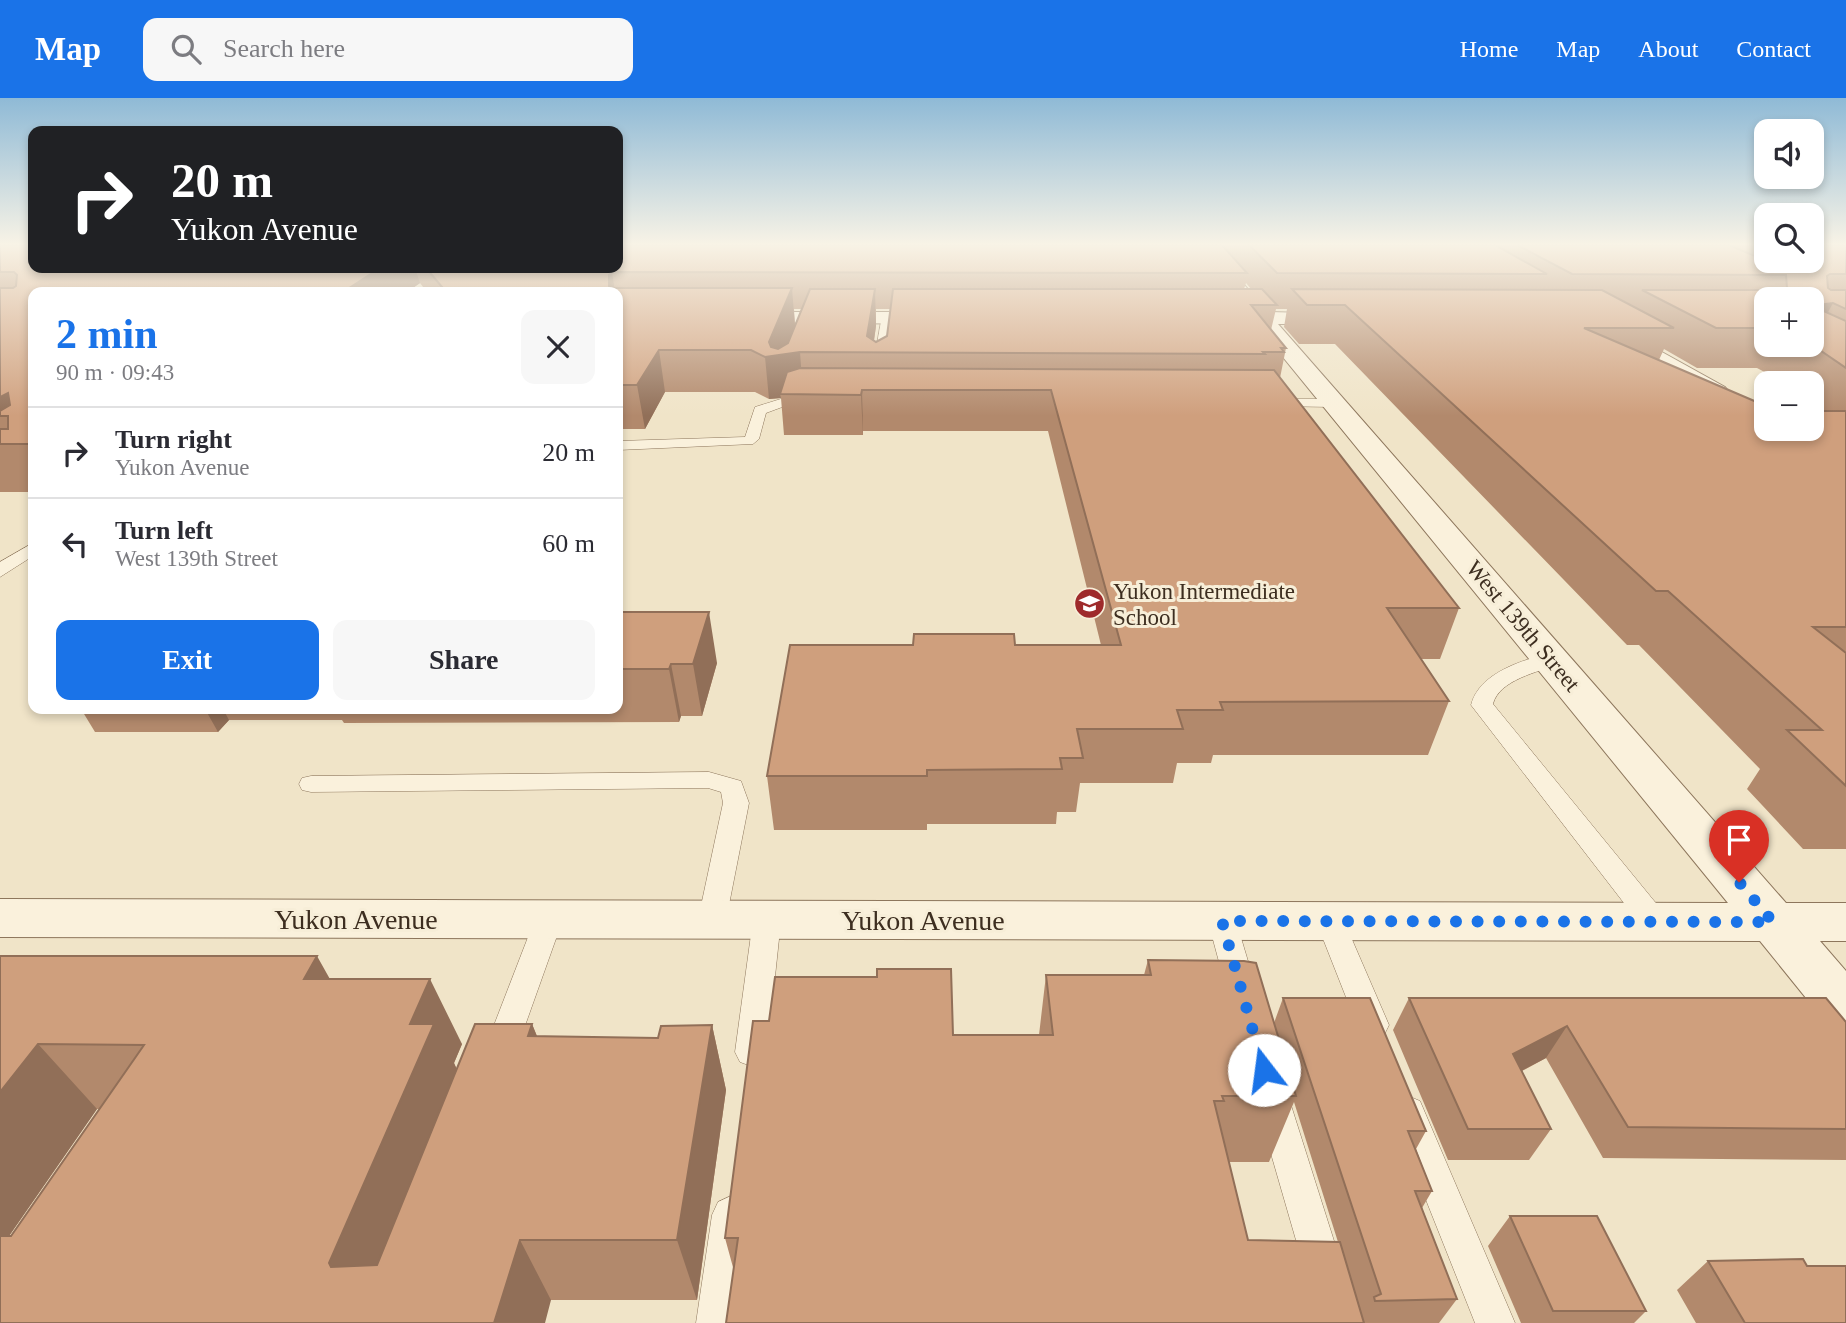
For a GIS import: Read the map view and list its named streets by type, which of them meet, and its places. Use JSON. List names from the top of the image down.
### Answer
{
  "streets": {
    "street": ["West 139th Street", "Yukon Avenue"]
  },
  "crossings": [
    ["West 139th Street", "Yukon Avenue"]
  ],
  "places": {
    "school or university": ["Yukon Intermediate School"]
  },
  "page": {
    "header": "Map",
    "search": "Search here",
    "nav": [
      "Home",
      "Map",
      "About",
      "Contact"
    ],
    "map_buttons": ["+", "−"],
    "turn": ["20 m", "Yukon Avenue"],
    "heading": ["2 min", "90 m · 09:43"],
    "list": [
      {
        "name": "Turn right",
        "note": "Yukon Avenue",
        "value": "20 m"
      },
      {
        "name": "Turn left",
        "note": "West 139th Street",
        "value": "60 m"
      }
    ],
    "buttons": ["Exit", "Share"]
  }
}
